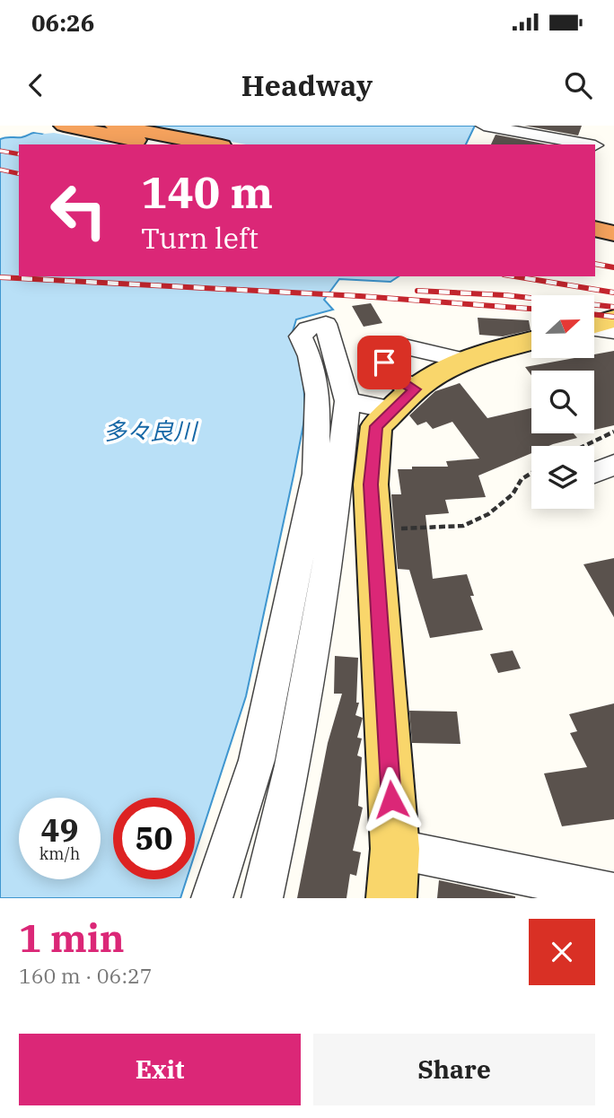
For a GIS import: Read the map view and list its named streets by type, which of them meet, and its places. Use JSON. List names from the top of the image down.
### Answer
{
  "water": ["多々良川"],
  "north": "right",
  "page": {
    "status": "06:26",
    "header": "Headway",
    "turn": ["140 m", "Turn left"],
    "speed": "49 km/h",
    "limit": "50",
    "heading": ["1 min", "160 m · 06:27"],
    "buttons": ["Exit", "Share"]
  }
}
